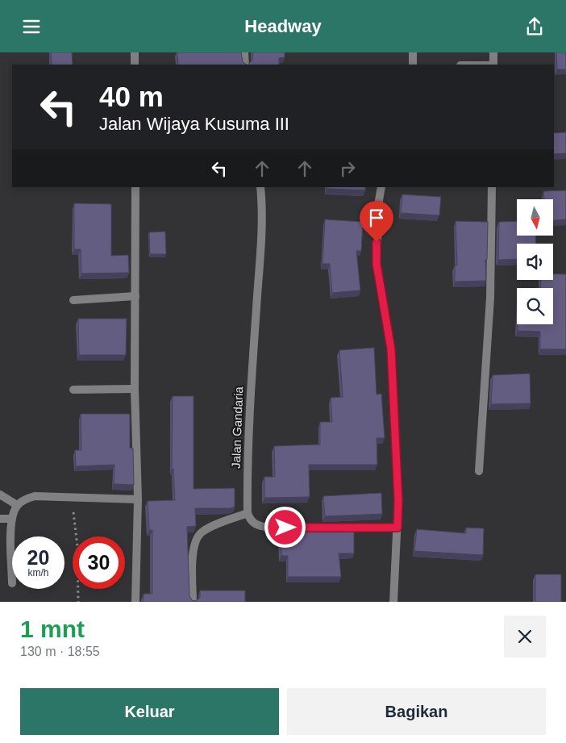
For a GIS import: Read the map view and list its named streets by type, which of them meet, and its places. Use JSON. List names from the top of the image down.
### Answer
{
  "streets": {
    "street": ["Jalan Gandaria"]
  },
  "north": "bottom",
  "page": {
    "header": "Headway",
    "turn": ["40 m", "Jalan Wijaya Kusuma III"],
    "speed": "20 km/h",
    "limit": "30",
    "heading": ["1 mnt", "130 m · 18:55"],
    "buttons": ["Keluar", "Bagikan"]
  }
}
